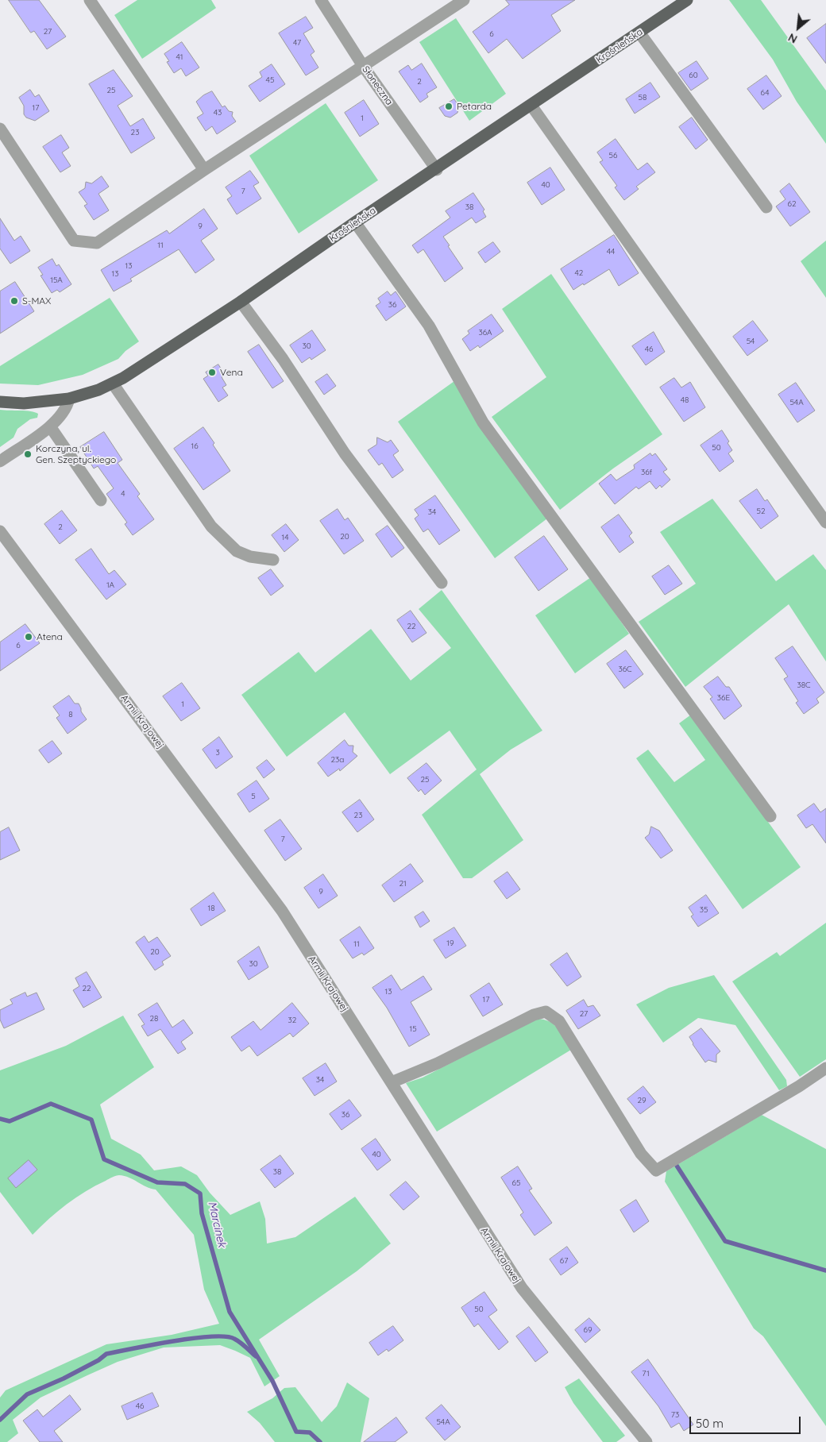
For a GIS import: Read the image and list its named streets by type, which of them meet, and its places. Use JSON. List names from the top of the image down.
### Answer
{
  "streets": {
    "main road": ["Krośnieńska"],
    "street": ["Słoneczna", "Armii Krajowej"]
  },
  "crossings": [
    ["Krośnieńska", "Słoneczna"]
  ],
  "water": ["Marcinek"],
  "places": [
    "Petarda",
    "S-MAX",
    "Vena",
    "Korczyna, ul. Gen. Szeptyckiego",
    "Atena"
  ],
  "house_numbers": [
    "27",
    "6",
    "47",
    "41",
    "60",
    "45",
    "2",
    "25",
    "64",
    "58",
    "17",
    "43",
    "1",
    "23",
    "56",
    "40",
    "7",
    "62",
    "38",
    "9",
    "11",
    "44",
    "13",
    "42",
    "13",
    "15A",
    "36",
    "36A",
    "54",
    "30",
    "46",
    "48",
    "54A",
    "16",
    "50",
    "36f",
    "4",
    "52",
    "34",
    "2",
    "20",
    "14",
    "1A",
    "22",
    "6",
    "36C",
    "38C",
    "36E",
    "1",
    "8",
    "3",
    "23a",
    "25",
    "5",
    "23",
    "7",
    "21",
    "9",
    "18",
    "35",
    "19",
    "11",
    "20",
    "30",
    "22",
    "13",
    "17",
    "27",
    "28",
    "32",
    "15",
    "34",
    "29",
    "36",
    "40",
    "38",
    "65",
    "67",
    "50",
    "69",
    "71",
    "46",
    "73",
    "54A"
  ],
  "scale_bar": "50 m",
  "north": "bottom left"
}
